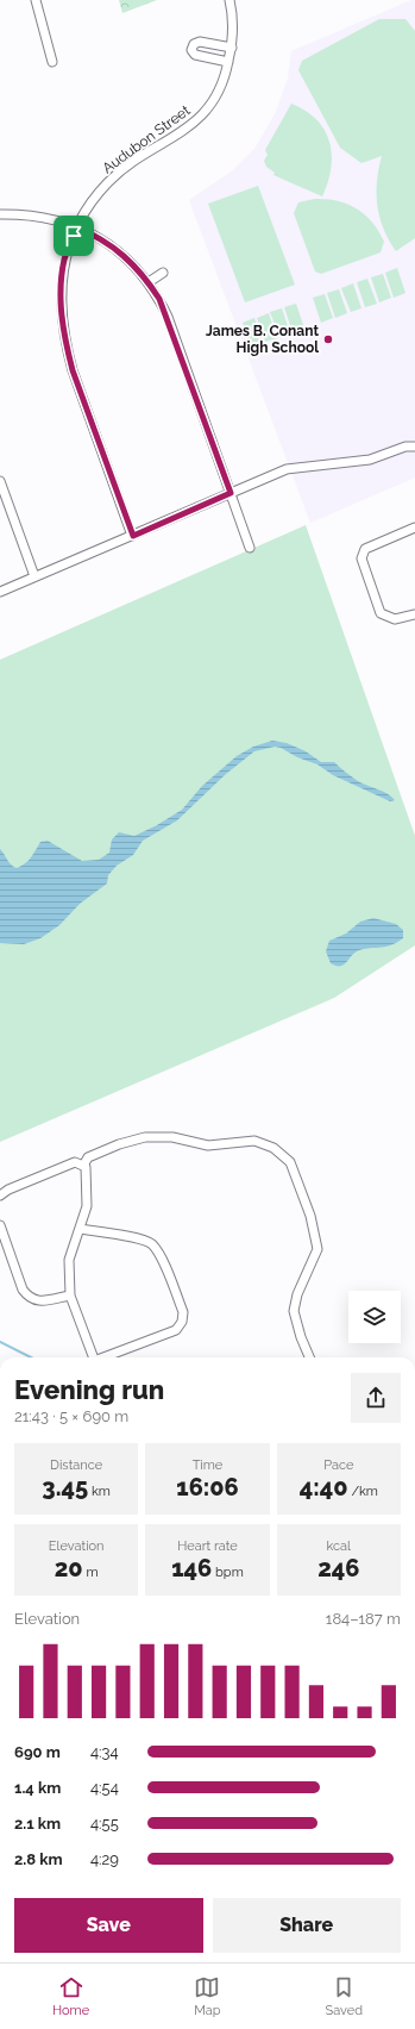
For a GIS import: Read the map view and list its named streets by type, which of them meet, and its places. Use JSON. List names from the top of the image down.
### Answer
{
  "streets": {
    "street": ["Audubon Street"]
  },
  "places": ["James B. Conant High School"],
  "page": {
    "heading": ["Evening run", "21:43 · 5 × 690 m"],
    "stats": [
      ["Distance", "3.45 km"],
      ["Time", "16:06"],
      ["Pace", "4:40 /km"],
      ["Elevation", "20 m"],
      ["Heart rate", "146 bpm"],
      ["kcal", "246"]
    ],
    "chart": ["Elevation", "184–187 m"],
    "list": [
      {
        "name": "690 m",
        "note": "4:34"
      },
      {
        "name": "1.4 km",
        "note": "4:54"
      },
      {
        "name": "2.1 km",
        "note": "4:55"
      },
      {
        "name": "2.8 km",
        "note": "4:29"
      }
    ],
    "buttons": ["Save", "Share"],
    "tabs": ["Home", "Map", "Saved"]
  }
}
